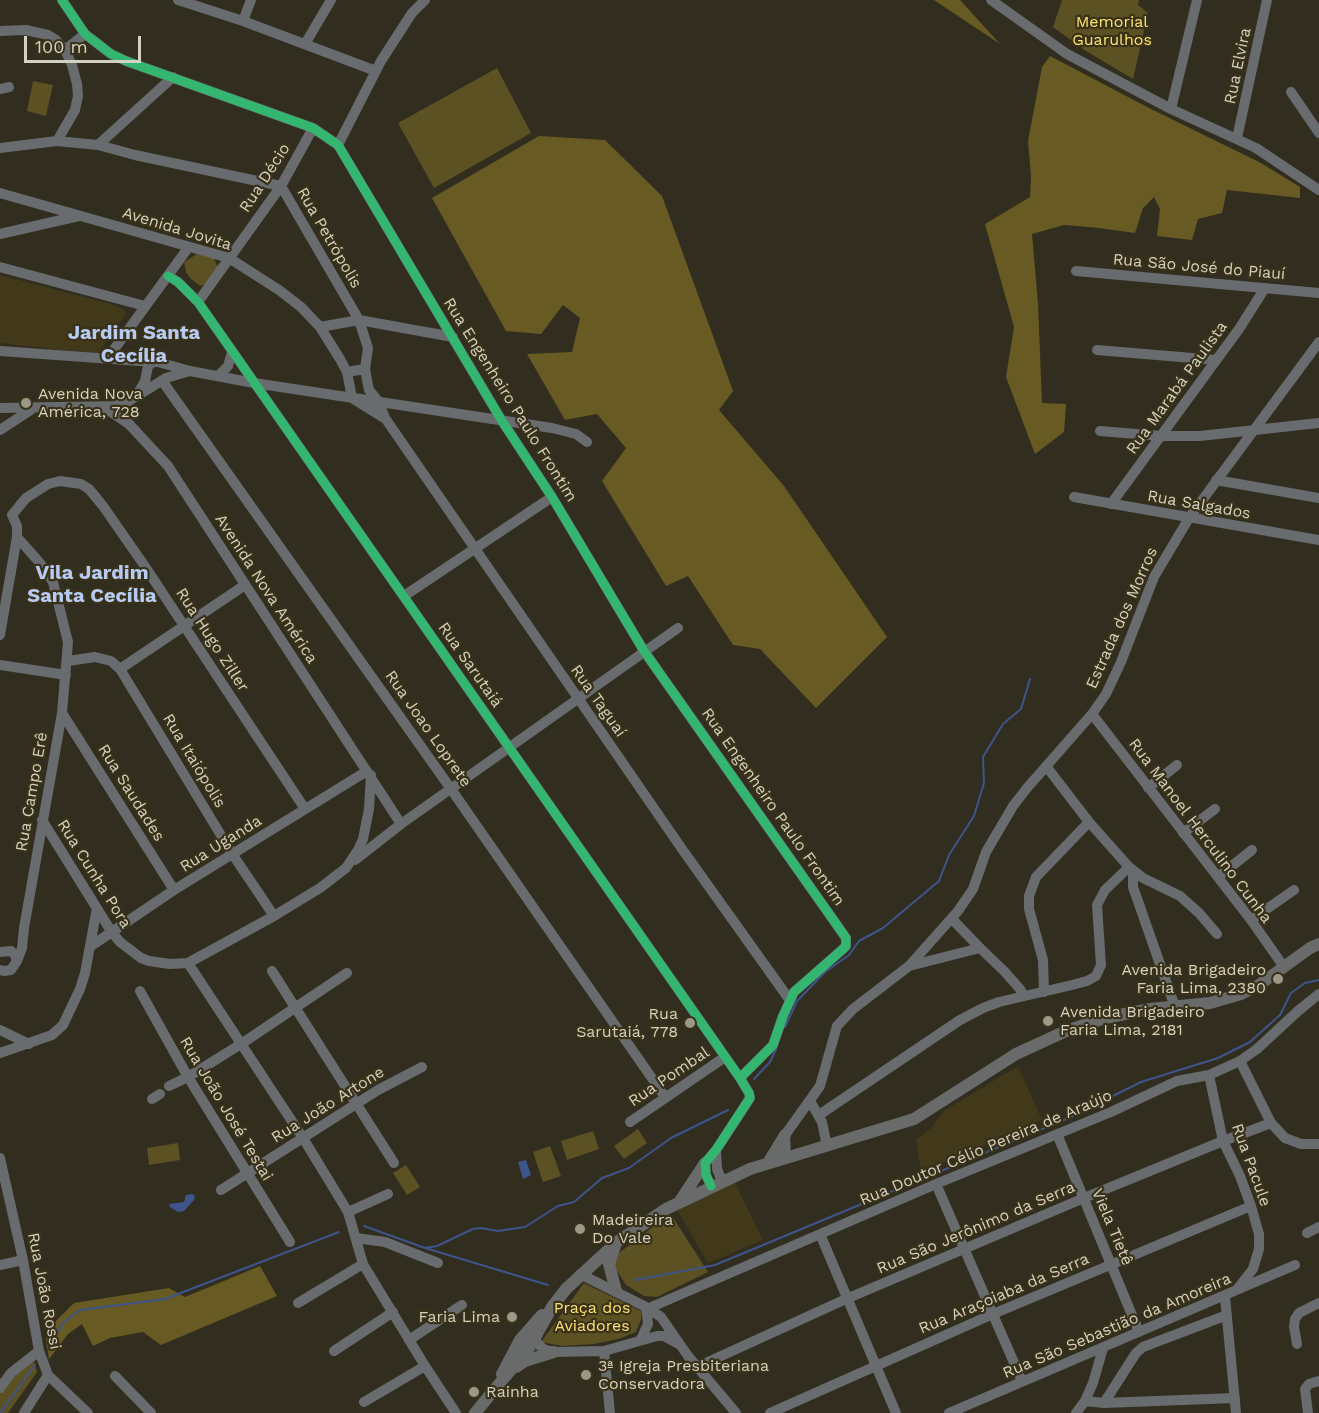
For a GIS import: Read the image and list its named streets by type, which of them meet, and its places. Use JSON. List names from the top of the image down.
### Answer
{
  "streets": {
    "street": [
      "Rua Elvira",
      "Rua Décio",
      "Avenida Jovita",
      "Rua Petrópolis",
      "Rua São José do Piauí",
      "Rua Marabá Paulista",
      "Rua Engenheiro Paulo Frontim",
      "Rua Salgados",
      "Avenida Nova América",
      "Estrada dos Morros",
      "Rua Hugo Ziller",
      "Rua Sarutaiá",
      "Rua Taguaí",
      "Rua Joao Loprete",
      "Rua Itaiópolis",
      "Rua Campo Erê",
      "Rua Saudades",
      "Rua Manoel Herculino Cunha",
      "Rua Uganda",
      "Rua Cunha Pora",
      "Rua Pombal",
      "Rua João Artone",
      "Rua João José Testai",
      "Rua Doutor Célio Pereira de Araújo",
      "Rua Pacule",
      "Viela Tietê",
      "Rua São Jerônimo da Serra",
      "Rua João Rossi",
      "Rua Araçoiaba da Serra",
      "Rua São Sebastião da Amoreira"
    ]
  },
  "crossings": [
    ["Rua Décio", "Avenida Jovita"],
    ["Rua Décio", "Rua Petrópolis"],
    ["Rua Décio", "Rua Engenheiro Paulo Frontim"],
    ["Rua Décio", "Rua Sarutaiá"],
    ["Avenida Jovita", "Rua Taguaí"],
    ["Rua Petrópolis", "Rua Taguaí"],
    ["Rua São José do Piauí", "Rua Marabá Paulista"],
    ["Rua Marabá Paulista", "Rua Salgados"],
    ["Rua Engenheiro Paulo Frontim", "Rua Taguaí"],
    ["Rua Salgados", "Estrada dos Morros"],
    ["Avenida Nova América", "Rua Uganda"],
    ["Estrada dos Morros", "Rua Manoel Herculino Cunha"],
    ["Rua Hugo Ziller", "Rua Uganda"],
    ["Rua Sarutaiá", "Rua Pombal"],
    ["Rua Joao Loprete", "Rua Pombal"],
    ["Rua Itaiópolis", "Rua Uganda"],
    ["Rua Campo Erê", "Rua Saudades"],
    ["Rua Campo Erê", "Rua Cunha Pora"],
    ["Rua Saudades", "Rua Uganda"],
    ["Rua Uganda", "Rua Cunha Pora"],
    ["Rua João Artone", "Rua João José Testai"],
    ["Rua Doutor Célio Pereira de Araújo", "Rua Pacule"],
    ["Rua Doutor Célio Pereira de Araújo", "Viela Tietê"],
    ["Rua Pacule", "Rua São Jerônimo da Serra"],
    ["Rua Pacule", "Rua Araçoiaba da Serra"],
    ["Rua Pacule", "Rua São Sebastião da Amoreira"],
    ["Viela Tietê", "Rua São Jerônimo da Serra"],
    ["Viela Tietê", "Rua Araçoiaba da Serra"],
    ["Viela Tietê", "Rua São Sebastião da Amoreira"]
  ],
  "districts": ["Jardim Santa Cecília", "Vila Jardim Santa Cecília"],
  "parks": ["Memorial Guarulhos", "Praça dos Aviadores"],
  "places": [
    "Avenida Nova América, 728",
    "Avenida Brigadeiro Faria Lima, 2380",
    "Avenida Brigadeiro Faria Lima, 2181",
    "Rua Sarutaiá, 778",
    "Madeireira Do Vale",
    "Faria Lima",
    "3ª Igreja Presbiteriana Conservadora",
    "Rainha"
  ],
  "scale_bar": "100 m"
}
